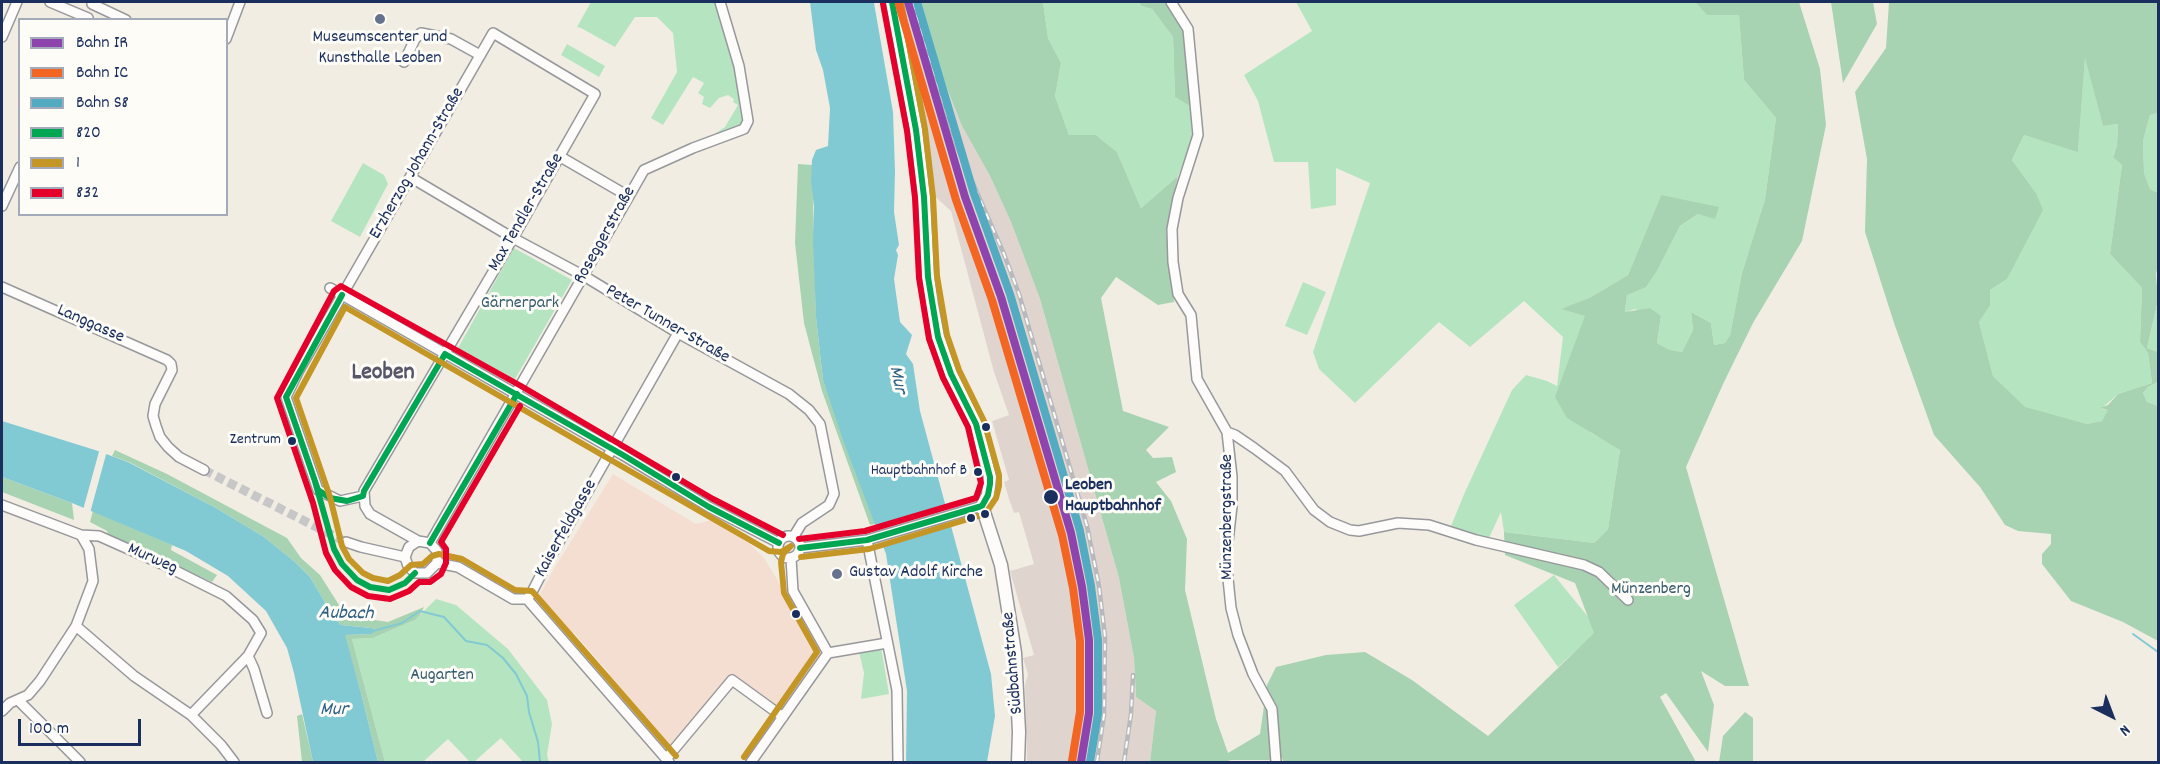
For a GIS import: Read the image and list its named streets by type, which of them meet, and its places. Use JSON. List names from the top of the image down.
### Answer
{
  "streets": {
    "main road": ["Südbahnstraße"],
    "street": [
      "Erzherzog Johann-Straße",
      "Max Tendler-Straße",
      "Roseggerstraße",
      "Langgasse",
      "Peter Tunner-Straße",
      "Münzenbergstraße",
      "Kaiserfeldgasse",
      "Murweg"
    ]
  },
  "crossings": [
    ["Erzherzog Johann-Straße", "Max Tendler-Straße"],
    ["Erzherzog Johann-Straße", "Peter Tunner-Straße"],
    ["Max Tendler-Straße", "Peter Tunner-Straße"],
    ["Roseggerstraße", "Peter Tunner-Straße"],
    ["Peter Tunner-Straße", "Kaiserfeldgasse"]
  ],
  "districts": ["Leoben"],
  "water": ["Mur", "Aubach"],
  "parks": ["Gärnerpark", "Münzenberg", "Augarten"],
  "places": [
    "Museumscenter und Kunsthalle Leoben",
    "Zentrum",
    "Hauptbahnhof B",
    "Leoben Hauptbahnhof",
    "Gustav Adolf Kirche"
  ],
  "lines": [
    "rail line IR",
    "rail line S8",
    "transit line 820",
    "transit line 1",
    "transit line 832",
    "rail line IC"
  ],
  "legend": [
    "Bahn IR",
    "Bahn IC",
    "Bahn S8",
    "820",
    "1",
    "832"
  ],
  "scale_bar": "100 m",
  "north": "bottom right"
}
